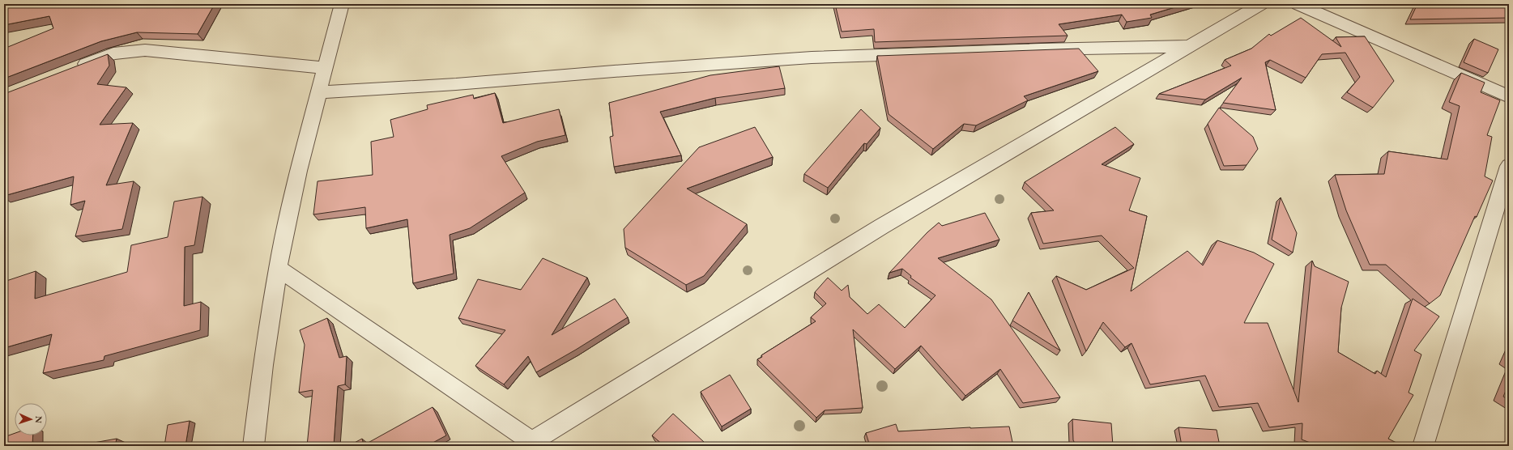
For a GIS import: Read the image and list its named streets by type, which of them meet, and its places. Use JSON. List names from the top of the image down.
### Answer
{
  "north": "right"
}
